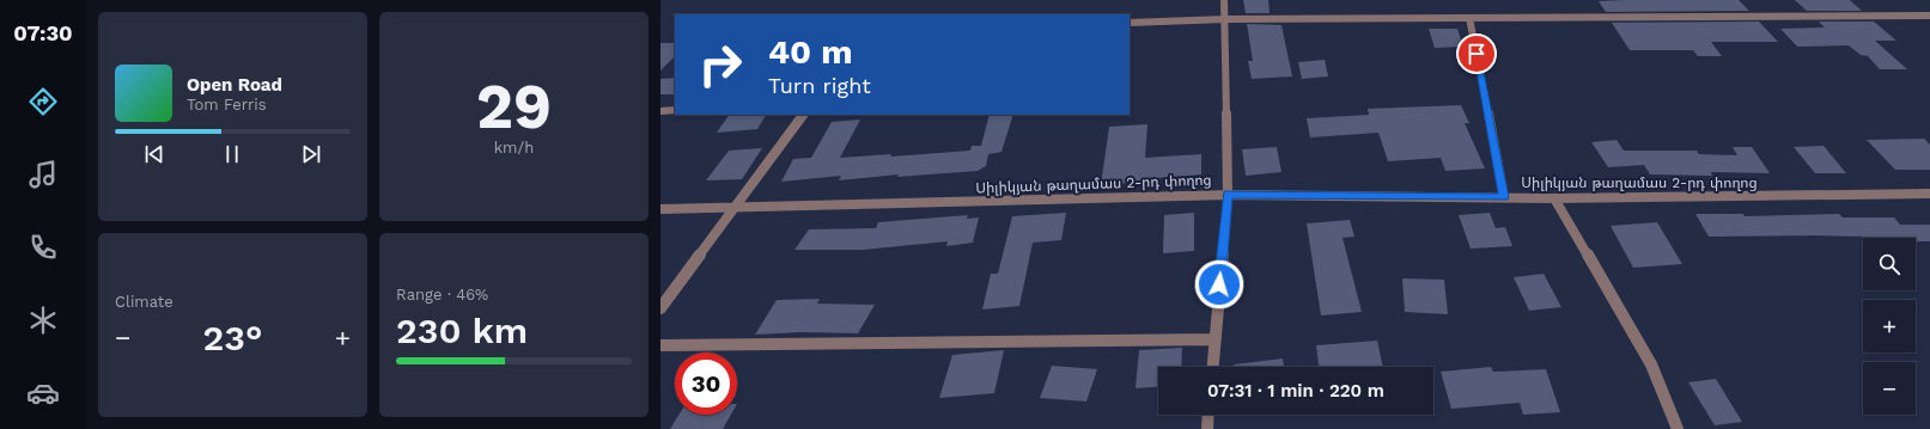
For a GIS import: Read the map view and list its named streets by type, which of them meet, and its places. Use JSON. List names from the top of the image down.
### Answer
{
  "streets": {
    "street": ["Սիլիկյան թաղամաս 2-րդ փողոց"]
  },
  "page": {
    "tabs": "07:30",
    "tile": [
      ["29", "km/h"],
      "Climate",
      ["Range · 46%", "230 km"]
    ],
    "turn": ["40 m", "Turn right"],
    "song": ["Open Road", "Tom Ferris"],
    "map_buttons": ["+", "−"],
    "heat": ["−", "23°", "+"],
    "limit": "30",
    "trip": "07:31 · 1 min · 220 m"
  }
}
